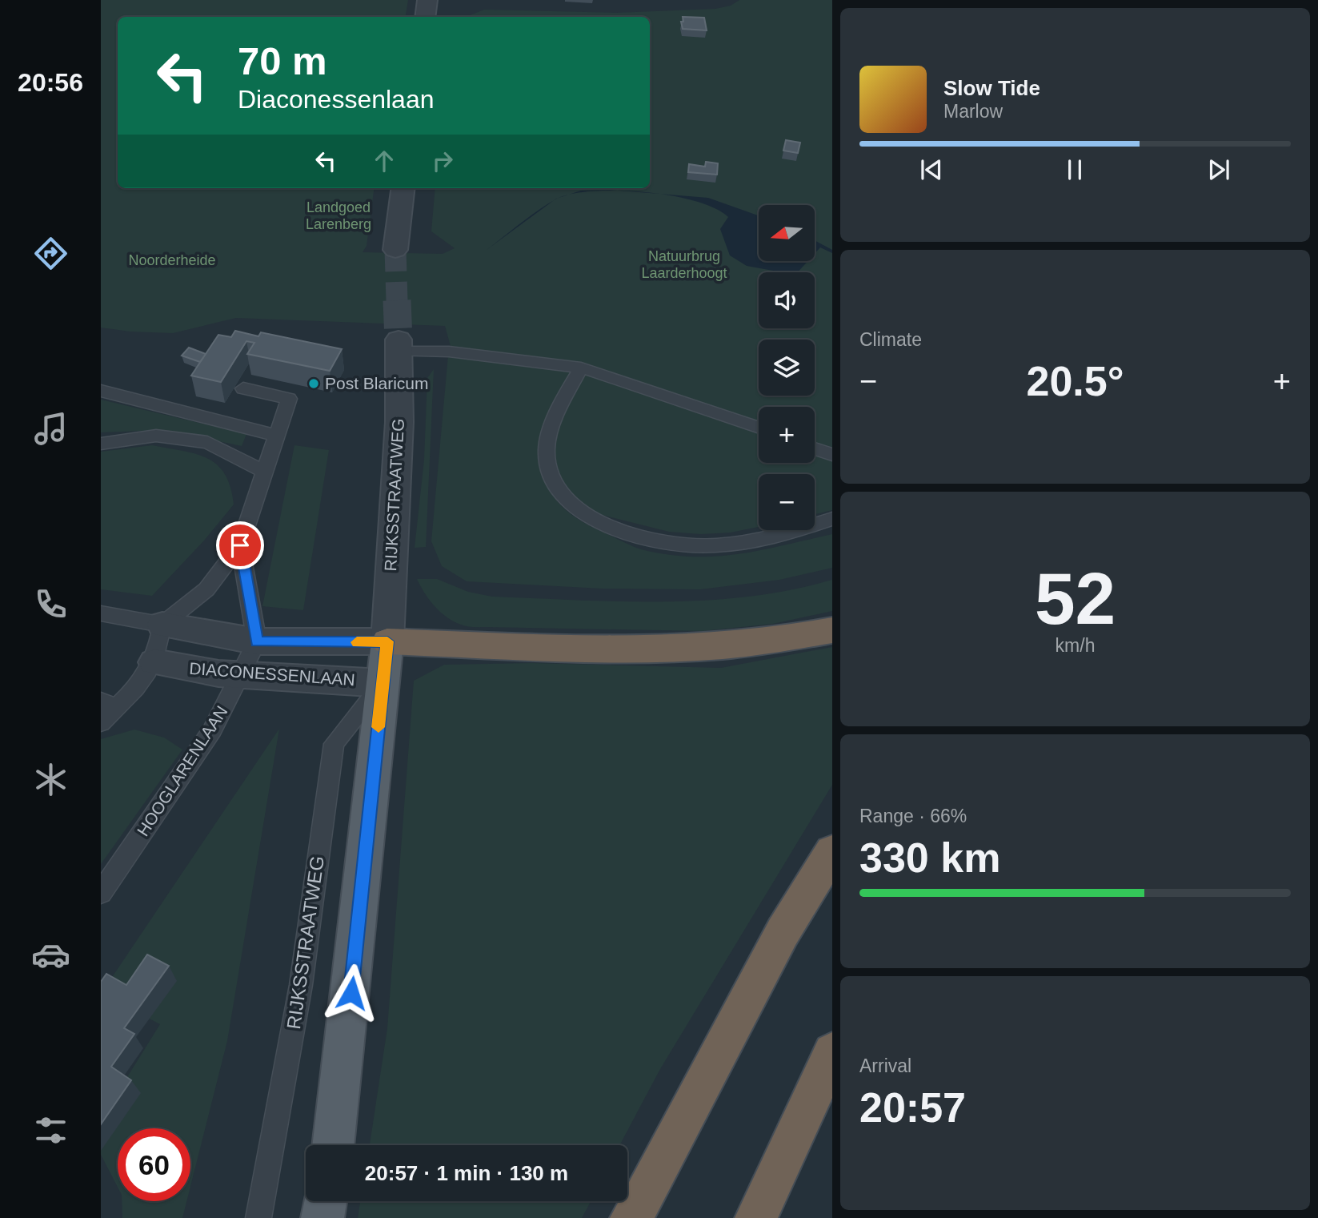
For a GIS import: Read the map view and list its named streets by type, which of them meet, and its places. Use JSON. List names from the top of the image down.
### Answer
{
  "streets": {
    "main road": ["RIJKSSTRAATWEG"],
    "street": ["DIACONESSENLAAN"],
    "lane": ["HOOGLARENLAAN"]
  },
  "crossings": [
    ["RIJKSSTRAATWEG", "DIACONESSENLAAN"],
    ["DIACONESSENLAAN", "HOOGLARENLAAN"]
  ],
  "parks": ["Landgoed Larenberg", "Natuurbrug Laarderhoogt", "Noorderheide"],
  "places": ["Post Blaricum"],
  "north": "left",
  "page": {
    "tabs": "20:56",
    "turn": ["70 m", "Diaconessenlaan"],
    "song": ["Slow Tide", "Marlow"],
    "map_buttons": ["+", "−"],
    "tile": [
      "Climate",
      ["52", "km/h"],
      ["Range · 66%", "330 km"],
      ["Arrival", "20:57"]
    ],
    "heat": ["−", "20.5°", "+"],
    "limit": "60",
    "trip": "20:57 · 1 min · 130 m"
  }
}
